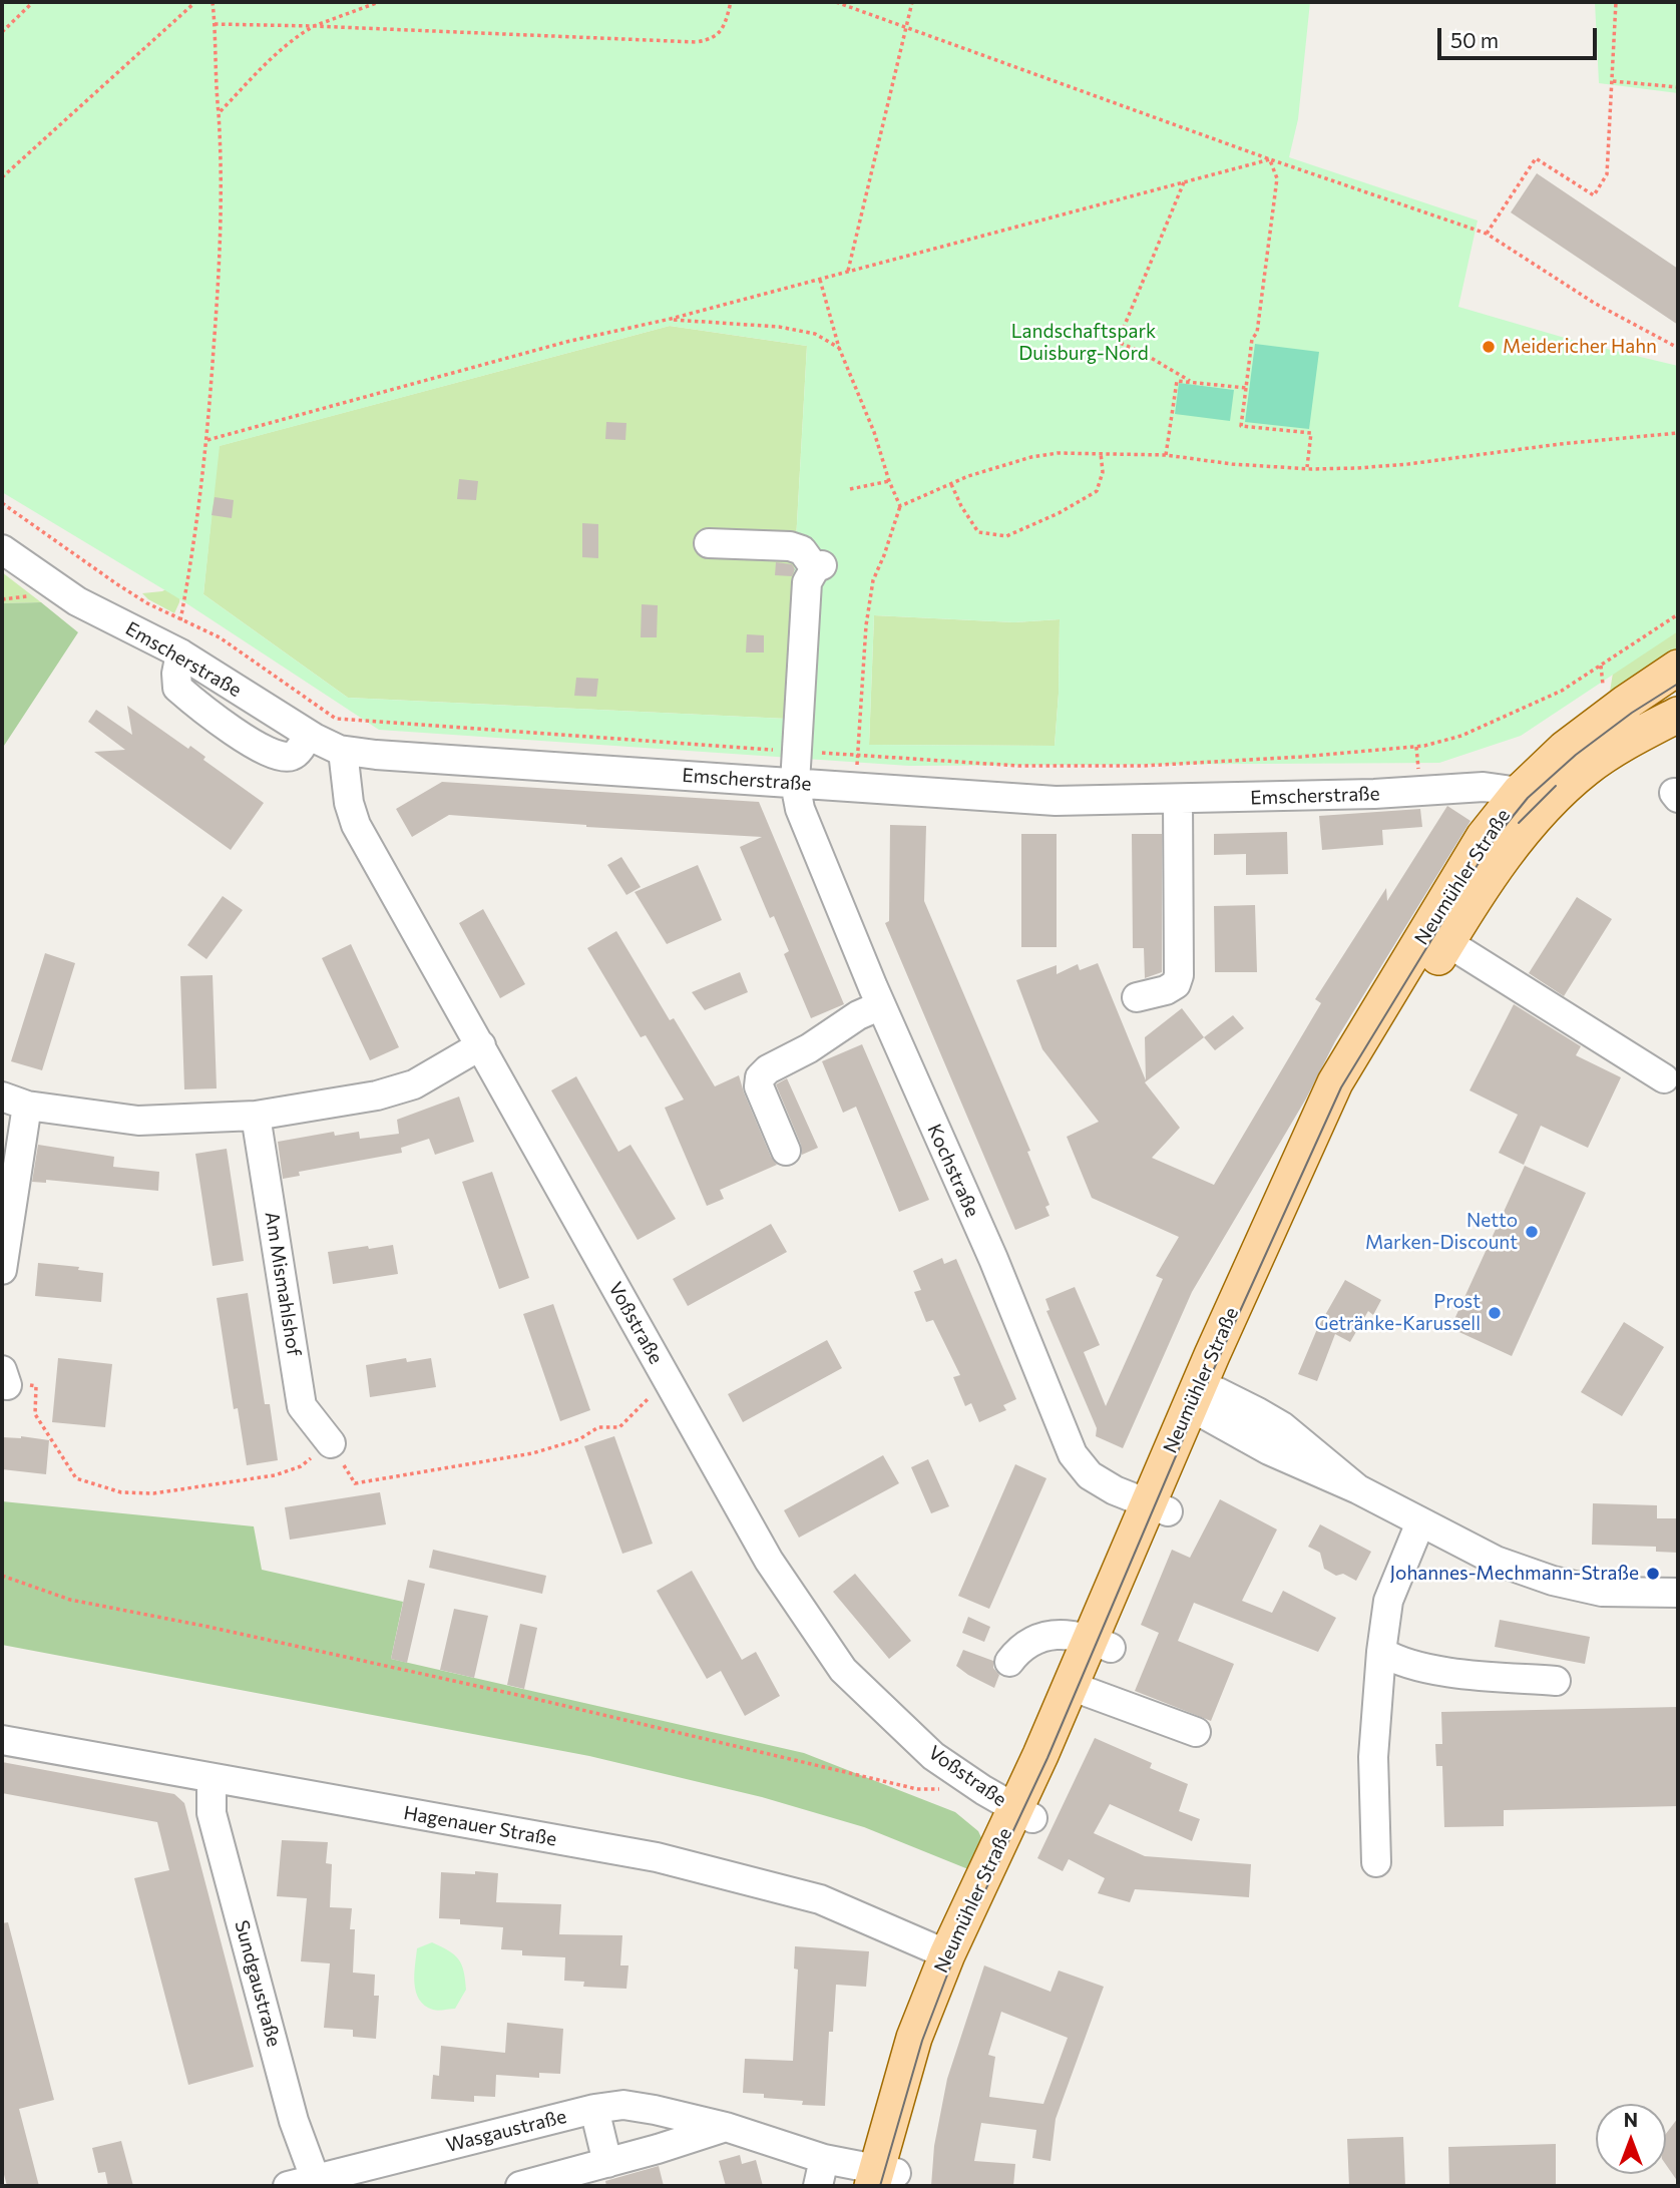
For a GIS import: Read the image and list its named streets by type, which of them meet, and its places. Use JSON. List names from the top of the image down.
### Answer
{
  "streets": {
    "main road": ["Neumühler Straße"],
    "street": [
      "Emscherstraße",
      "Kochstraße",
      "Am Mismahlshof",
      "Voßstraße",
      "Hagenauer Straße",
      "Sundgaustraße",
      "Wasgaustraße"
    ]
  },
  "crossings": [
    ["Emscherstraße", "Neumühler Straße"],
    ["Emscherstraße", "Kochstraße"],
    ["Emscherstraße", "Voßstraße"],
    ["Neumühler Straße", "Kochstraße"],
    ["Neumühler Straße", "Voßstraße"],
    ["Neumühler Straße", "Hagenauer Straße"],
    ["Neumühler Straße", "Wasgaustraße"],
    ["Hagenauer Straße", "Sundgaustraße"],
    ["Sundgaustraße", "Wasgaustraße"]
  ],
  "parks": ["Landschaftspark Duisburg-Nord"],
  "places": [
    "Meidericher Hahn",
    "Netto Marken-Discount",
    "Prost Getränke-Karussell",
    "Johannes-Mechmann-Straße"
  ],
  "scale_bar": "50 m",
  "north": "top"
}
